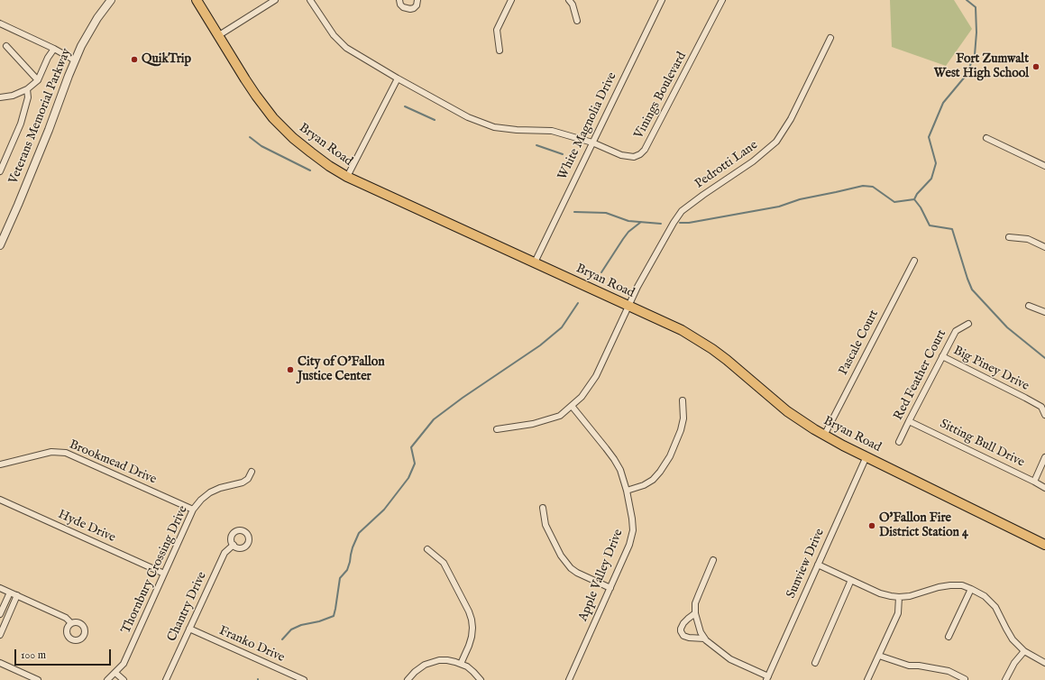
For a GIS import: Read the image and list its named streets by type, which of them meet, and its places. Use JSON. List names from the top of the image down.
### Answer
{
  "streets": {
    "main road": ["Bryan Road"],
    "street": [
      "Vinings Boulevard",
      "Veterans Memorial Parkway",
      "White Magnolia Drive",
      "Pedrotti Lane",
      "Pascale Court",
      "Big Piney Drive",
      "Red Feather Court",
      "Sitting Bull Drive",
      "Brookmead Drive",
      "Hyde Drive",
      "Sunview Drive",
      "Thornbury Crossing Drive",
      "Apple Valley Drive",
      "Chantry Drive",
      "Franko Drive"
    ]
  },
  "crossings": [
    ["Vinings Boulevard", "White Magnolia Drive"],
    ["White Magnolia Drive", "Bryan Road"],
    ["Bryan Road", "Pedrotti Lane"],
    ["Bryan Road", "Pascale Court"],
    ["Bryan Road", "Sunview Drive"],
    ["Pedrotti Lane", "Apple Valley Drive"],
    ["Big Piney Drive", "Red Feather Court"],
    ["Red Feather Court", "Sitting Bull Drive"],
    ["Brookmead Drive", "Thornbury Crossing Drive"],
    ["Hyde Drive", "Thornbury Crossing Drive"],
    ["Chantry Drive", "Franko Drive"]
  ],
  "places": [
    "QuikTrip",
    "Fort Zumwalt West High School",
    "City of O'Fallon Justice Center",
    "O'Fallon Fire District Station 4"
  ],
  "scale_bar": "100 m"
}
